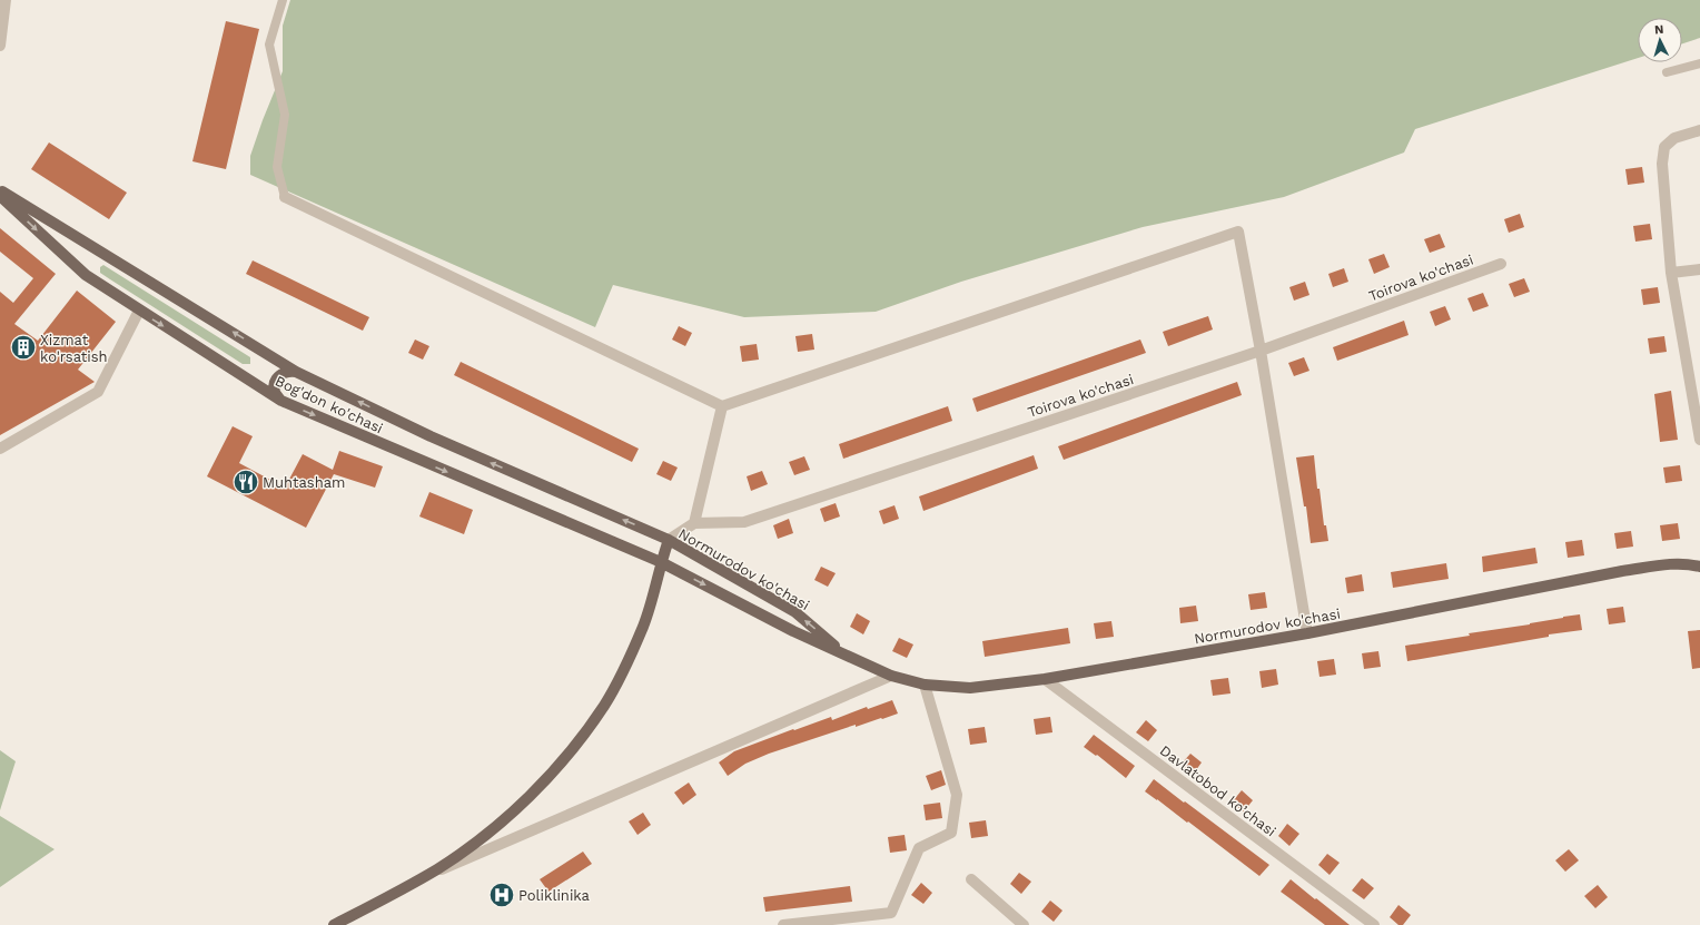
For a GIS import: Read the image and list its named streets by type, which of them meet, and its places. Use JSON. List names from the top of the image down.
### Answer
{
  "streets": {
    "main road": ["Bog'don ko'chasi", "Normurodov ko'chasi"],
    "street": ["Toirova ko'chasi", "Davlatobod ko’chasi"]
  },
  "crossings": [
    ["Bog'don ko'chasi", "Normurodov ko'chasi"],
    ["Normurodov ko'chasi", "Davlatobod ko’chasi"]
  ],
  "places": {
    "building": ["Xizmat ko'rsatish"],
    "restaurant": ["Muhtasham"],
    "hospital": ["Poliklinika"]
  },
  "north": "top"
}
